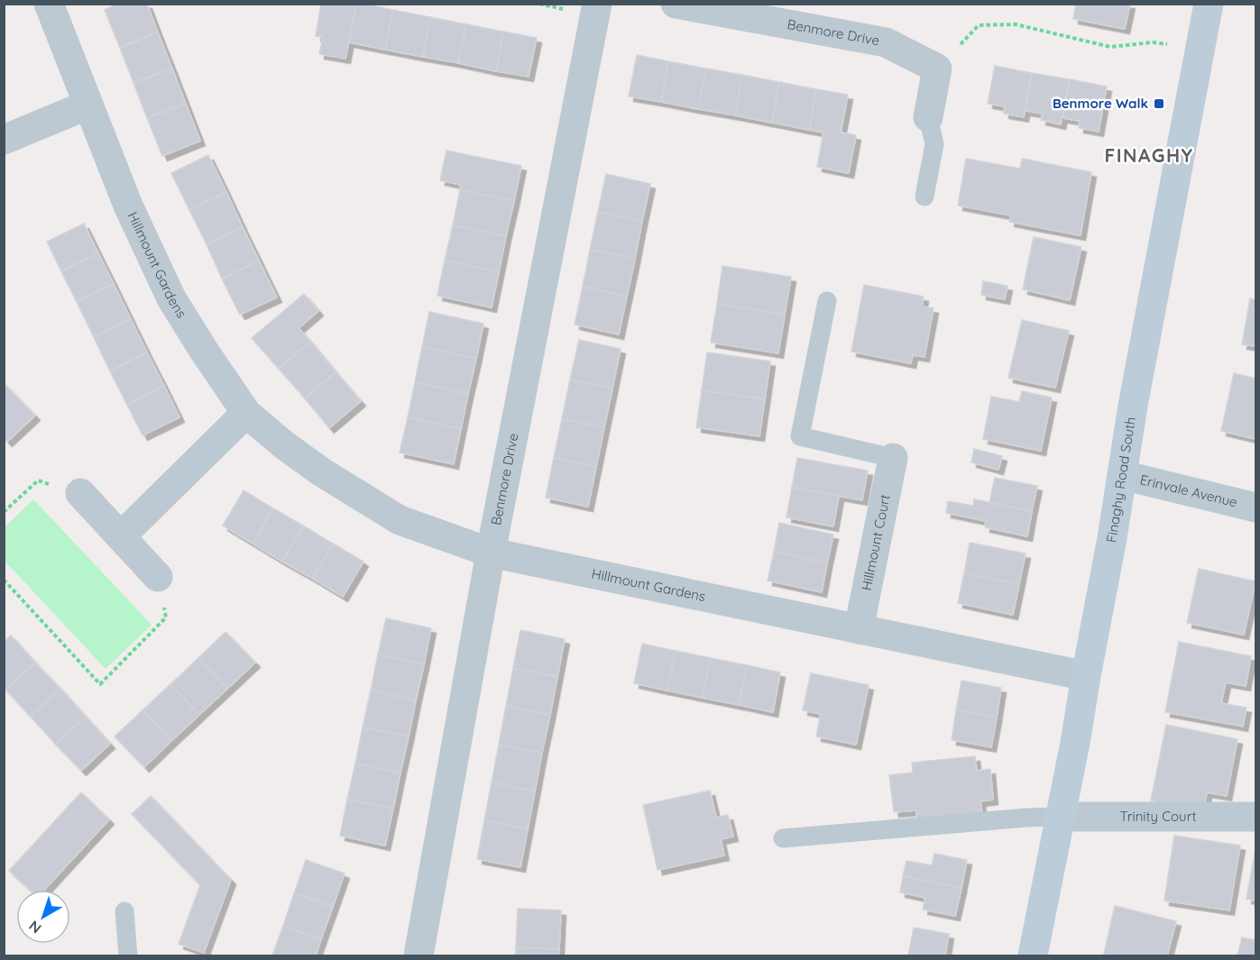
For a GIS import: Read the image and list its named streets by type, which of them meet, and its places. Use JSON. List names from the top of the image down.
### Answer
{
  "streets": {
    "street": [
      "Benmore Drive",
      "Hillmount Gardens",
      "Finaghy Road South",
      "Erinvale Avenue",
      "Hillmount Court",
      "Trinity Court"
    ]
  },
  "crossings": [
    ["Benmore Drive", "Hillmount Gardens"],
    ["Hillmount Gardens", "Finaghy Road South"],
    ["Hillmount Gardens", "Hillmount Court"],
    ["Finaghy Road South", "Erinvale Avenue"],
    ["Finaghy Road South", "Trinity Court"]
  ],
  "districts": ["FINAGHY"],
  "places": {
    "transit": ["Benmore Walk"]
  },
  "north": "bottom left"
}
